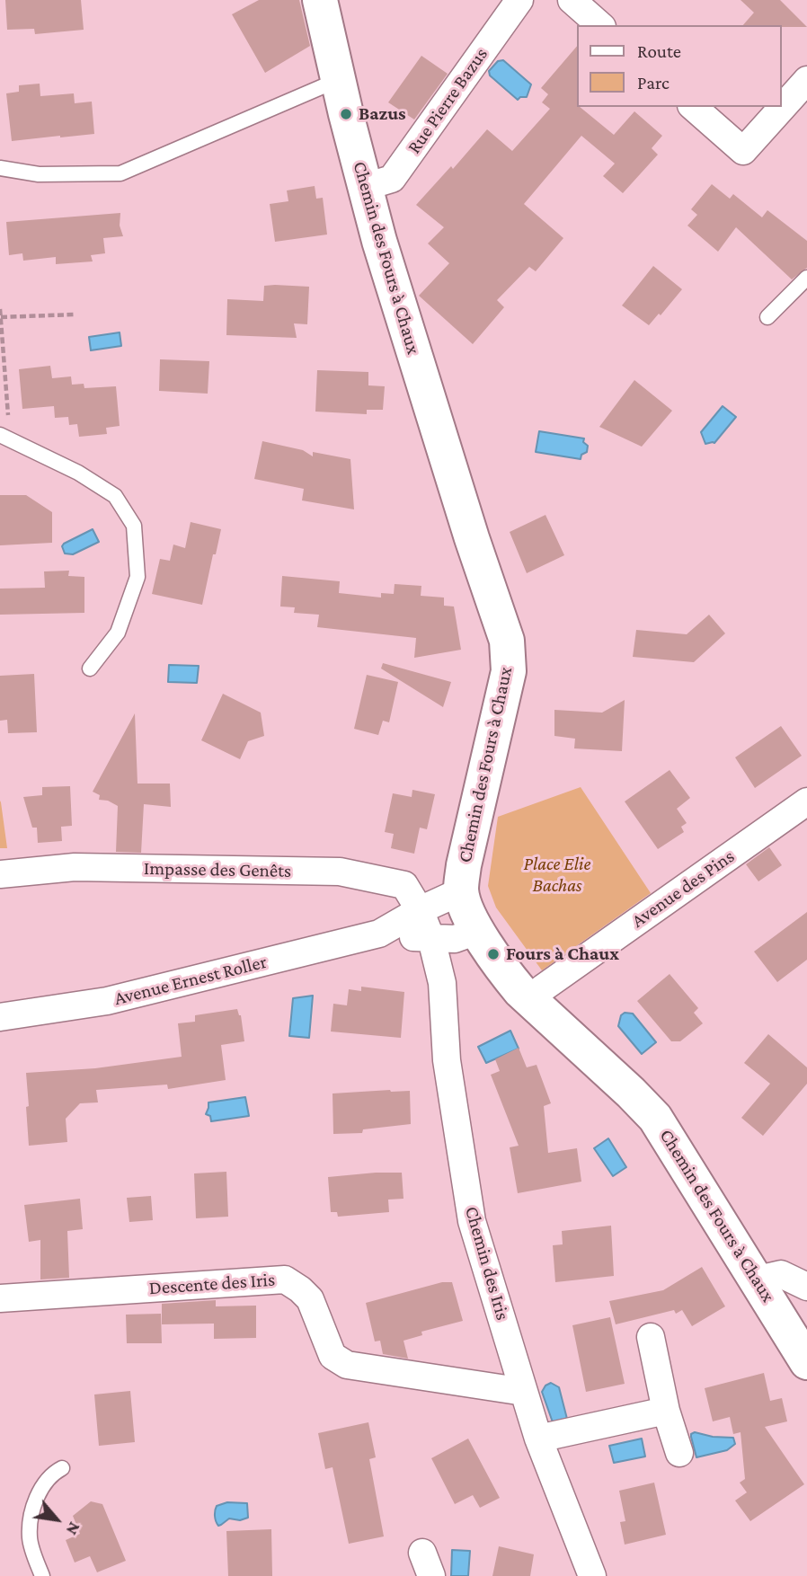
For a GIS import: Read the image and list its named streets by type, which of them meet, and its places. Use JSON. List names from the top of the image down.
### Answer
{
  "streets": {
    "street": [
      "Rue Pierre Bazus",
      "Chemin des Fours à Chaux",
      "Impasse des Genêts",
      "Avenue des Pins",
      "Avenue Ernest Roller",
      "Chemin des Iris",
      "Descente des Iris"
    ]
  },
  "crossings": [
    ["Rue Pierre Bazus", "Chemin des Fours à Chaux"],
    ["Chemin des Fours à Chaux", "Avenue des Pins"],
    ["Chemin des Fours à Chaux", "Avenue Ernest Roller"],
    ["Impasse des Genêts", "Avenue Ernest Roller"],
    ["Avenue Ernest Roller", "Chemin des Iris"],
    ["Chemin des Iris", "Descente des Iris"]
  ],
  "parks": ["Place Elie Bachas"],
  "places": ["Bazus", "Fours à Chaux"],
  "legend": ["Route", "Parc"],
  "north": "bottom right"
}
